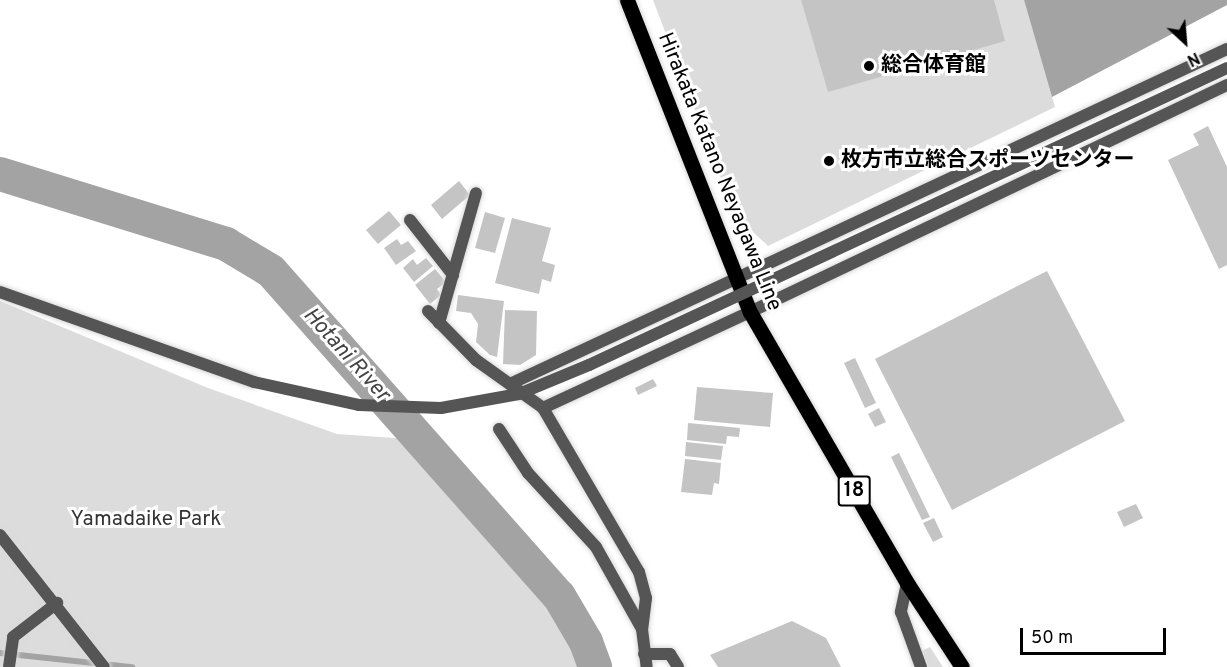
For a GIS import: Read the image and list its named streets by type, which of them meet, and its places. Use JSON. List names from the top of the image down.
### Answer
{
  "streets": {
    "main road": ["Hirakata Katano Neyagawa Line", "18"]
  },
  "water": ["Hotani River"],
  "parks": ["Yamadaike Park"],
  "places": ["総合体育館", "枚方市立総合スポーツセンター"],
  "scale_bar": "50 m",
  "north": "bottom right"
}
